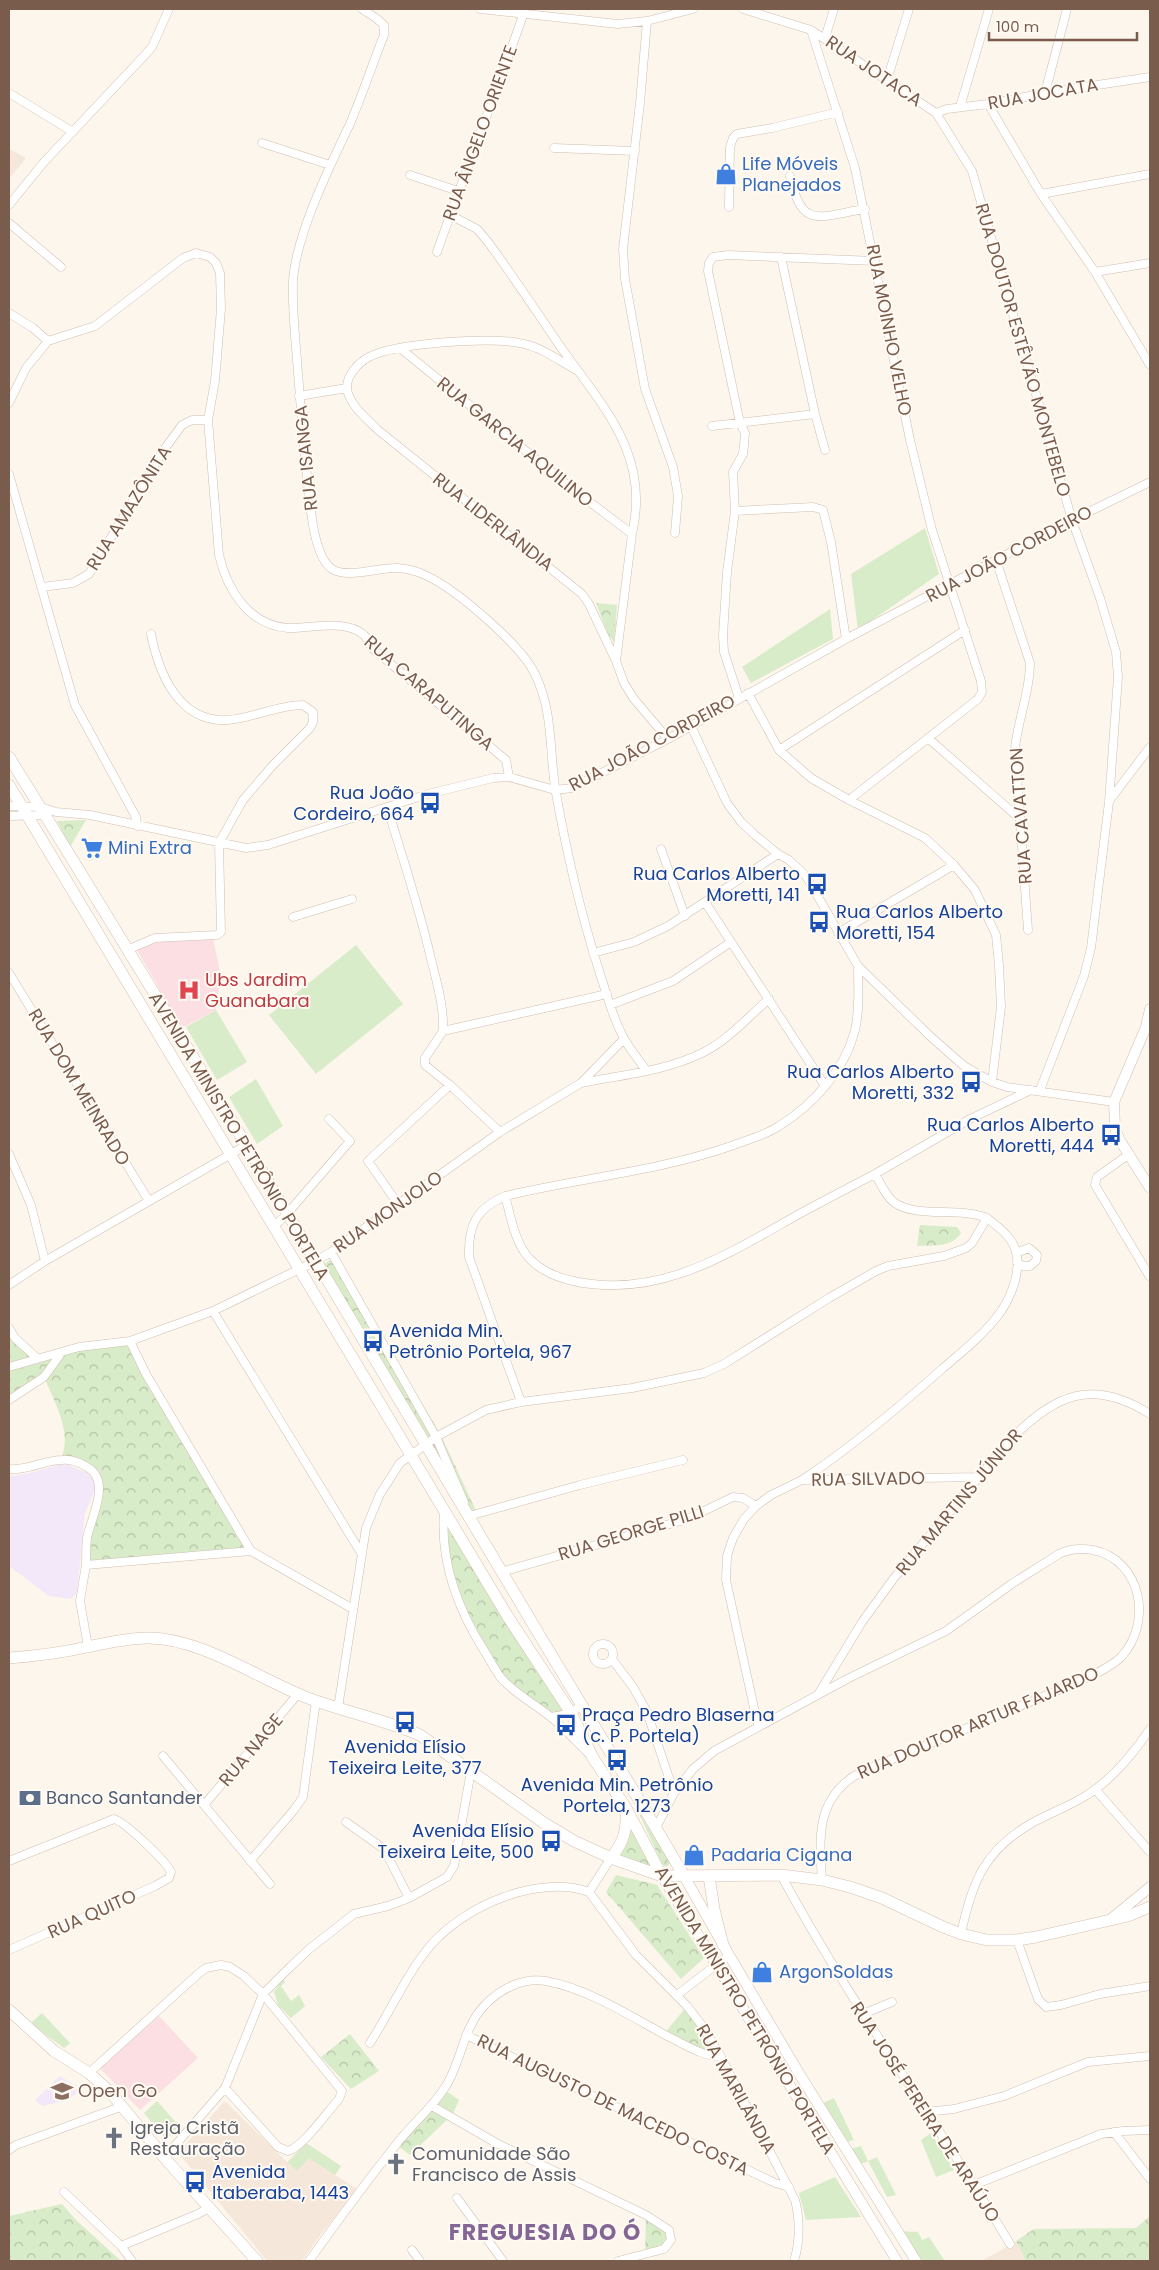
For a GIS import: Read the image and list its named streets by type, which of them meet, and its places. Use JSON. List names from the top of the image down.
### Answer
{
  "streets": {
    "main road": ["AVENIDA MINISTRO PETRÔNIO PORTELA"],
    "street": [
      "RUA JOTACA",
      "RUA JOCATA",
      "RUA ÂNGELO ORIENTE",
      "RUA MOINHO VELHO",
      "RUA DOUTOR ESTÊVÃO MONTEBELO",
      "RUA GARCIA AQUILINO",
      "RUA ISANGA",
      "RUA AMAZÔNITA",
      "RUA LIDERLÂNDIA",
      "RUA JOÃO CORDEIRO",
      "RUA CARAPUTINGA",
      "RUA CAVATTON",
      "RUA DOM MEINRADO",
      "RUA MONJOLO",
      "RUA SILVADO",
      "RUA MARTINS JÚNIOR",
      "RUA GEORGE PILLI",
      "RUA DOUTOR ARTUR FAJARDO",
      "RUA NAGE",
      "RUA QUITO",
      "RUA MARILÂNDIA",
      "RUA AUGUSTO DE MACEDO COSTA",
      "RUA JOSÉ PEREIRA DE ARAÚJO"
    ]
  },
  "crossings": [
    ["RUA JOTACA", "RUA JOCATA"],
    ["RUA JOTACA", "RUA MOINHO VELHO"],
    ["RUA JOTACA", "RUA DOUTOR ESTÊVÃO MONTEBELO"],
    ["RUA JOCATA", "RUA DOUTOR ESTÊVÃO MONTEBELO"],
    ["RUA MOINHO VELHO", "RUA JOÃO CORDEIRO"],
    ["RUA DOUTOR ESTÊVÃO MONTEBELO", "RUA JOÃO CORDEIRO"],
    ["RUA ISANGA", "RUA JOÃO CORDEIRO"],
    ["RUA ISANGA", "RUA MONJOLO"],
    ["RUA AMAZÔNITA", "RUA CARAPUTINGA"],
    ["RUA LIDERLÂNDIA", "RUA JOÃO CORDEIRO"],
    ["RUA JOÃO CORDEIRO", "RUA CARAPUTINGA"],
    ["RUA JOÃO CORDEIRO", "RUA CAVATTON"],
    ["RUA JOÃO CORDEIRO", "AVENIDA MINISTRO PETRÔNIO PORTELA"],
    ["AVENIDA MINISTRO PETRÔNIO PORTELA", "RUA MONJOLO"],
    ["AVENIDA MINISTRO PETRÔNIO PORTELA", "RUA GEORGE PILLI"],
    ["AVENIDA MINISTRO PETRÔNIO PORTELA", "RUA DOUTOR ARTUR FAJARDO"],
    ["RUA SILVADO", "RUA MARTINS JÚNIOR"],
    ["RUA SILVADO", "RUA GEORGE PILLI"],
    ["RUA SILVADO", "RUA DOUTOR ARTUR FAJARDO"],
    ["RUA MARTINS JÚNIOR", "RUA DOUTOR ARTUR FAJARDO"],
    ["RUA MARILÂNDIA", "RUA AUGUSTO DE MACEDO COSTA"]
  ],
  "districts": ["FREGUESIA DO Ó"],
  "places": {
    "shop": ["Life Móveis Planejados", "Padaria Cigana", "ArgonSoldas"],
    "bus stop": [
      "Rua João Cordeiro, 664",
      "Rua Carlos Alberto Moretti, 141",
      "Rua Carlos Alberto Moretti, 154",
      "Rua Carlos Alberto Moretti, 332",
      "Rua Carlos Alberto Moretti, 444",
      "Avenida Min. Petrônio Portela, 967",
      "Avenida Elísio Teixeira Leite, 377",
      "Praça Pedro Blaserna (c. P. Portela)",
      "Avenida Min. Petrônio Portela, 1273",
      "Avenida Elísio Teixeira Leite, 500",
      "Avenida Itaberaba, 1443"
    ],
    "supermarket": ["Mini Extra"],
    "hospital": ["Ubs Jardim Guanabara"],
    "bank": ["Banco Santander"],
    "school or university": ["Open Go"],
    "church": ["Igreja Cristã Restauração", "Comunidade São Francisco de Assis"]
  },
  "scale_bar": "100 m"
}
